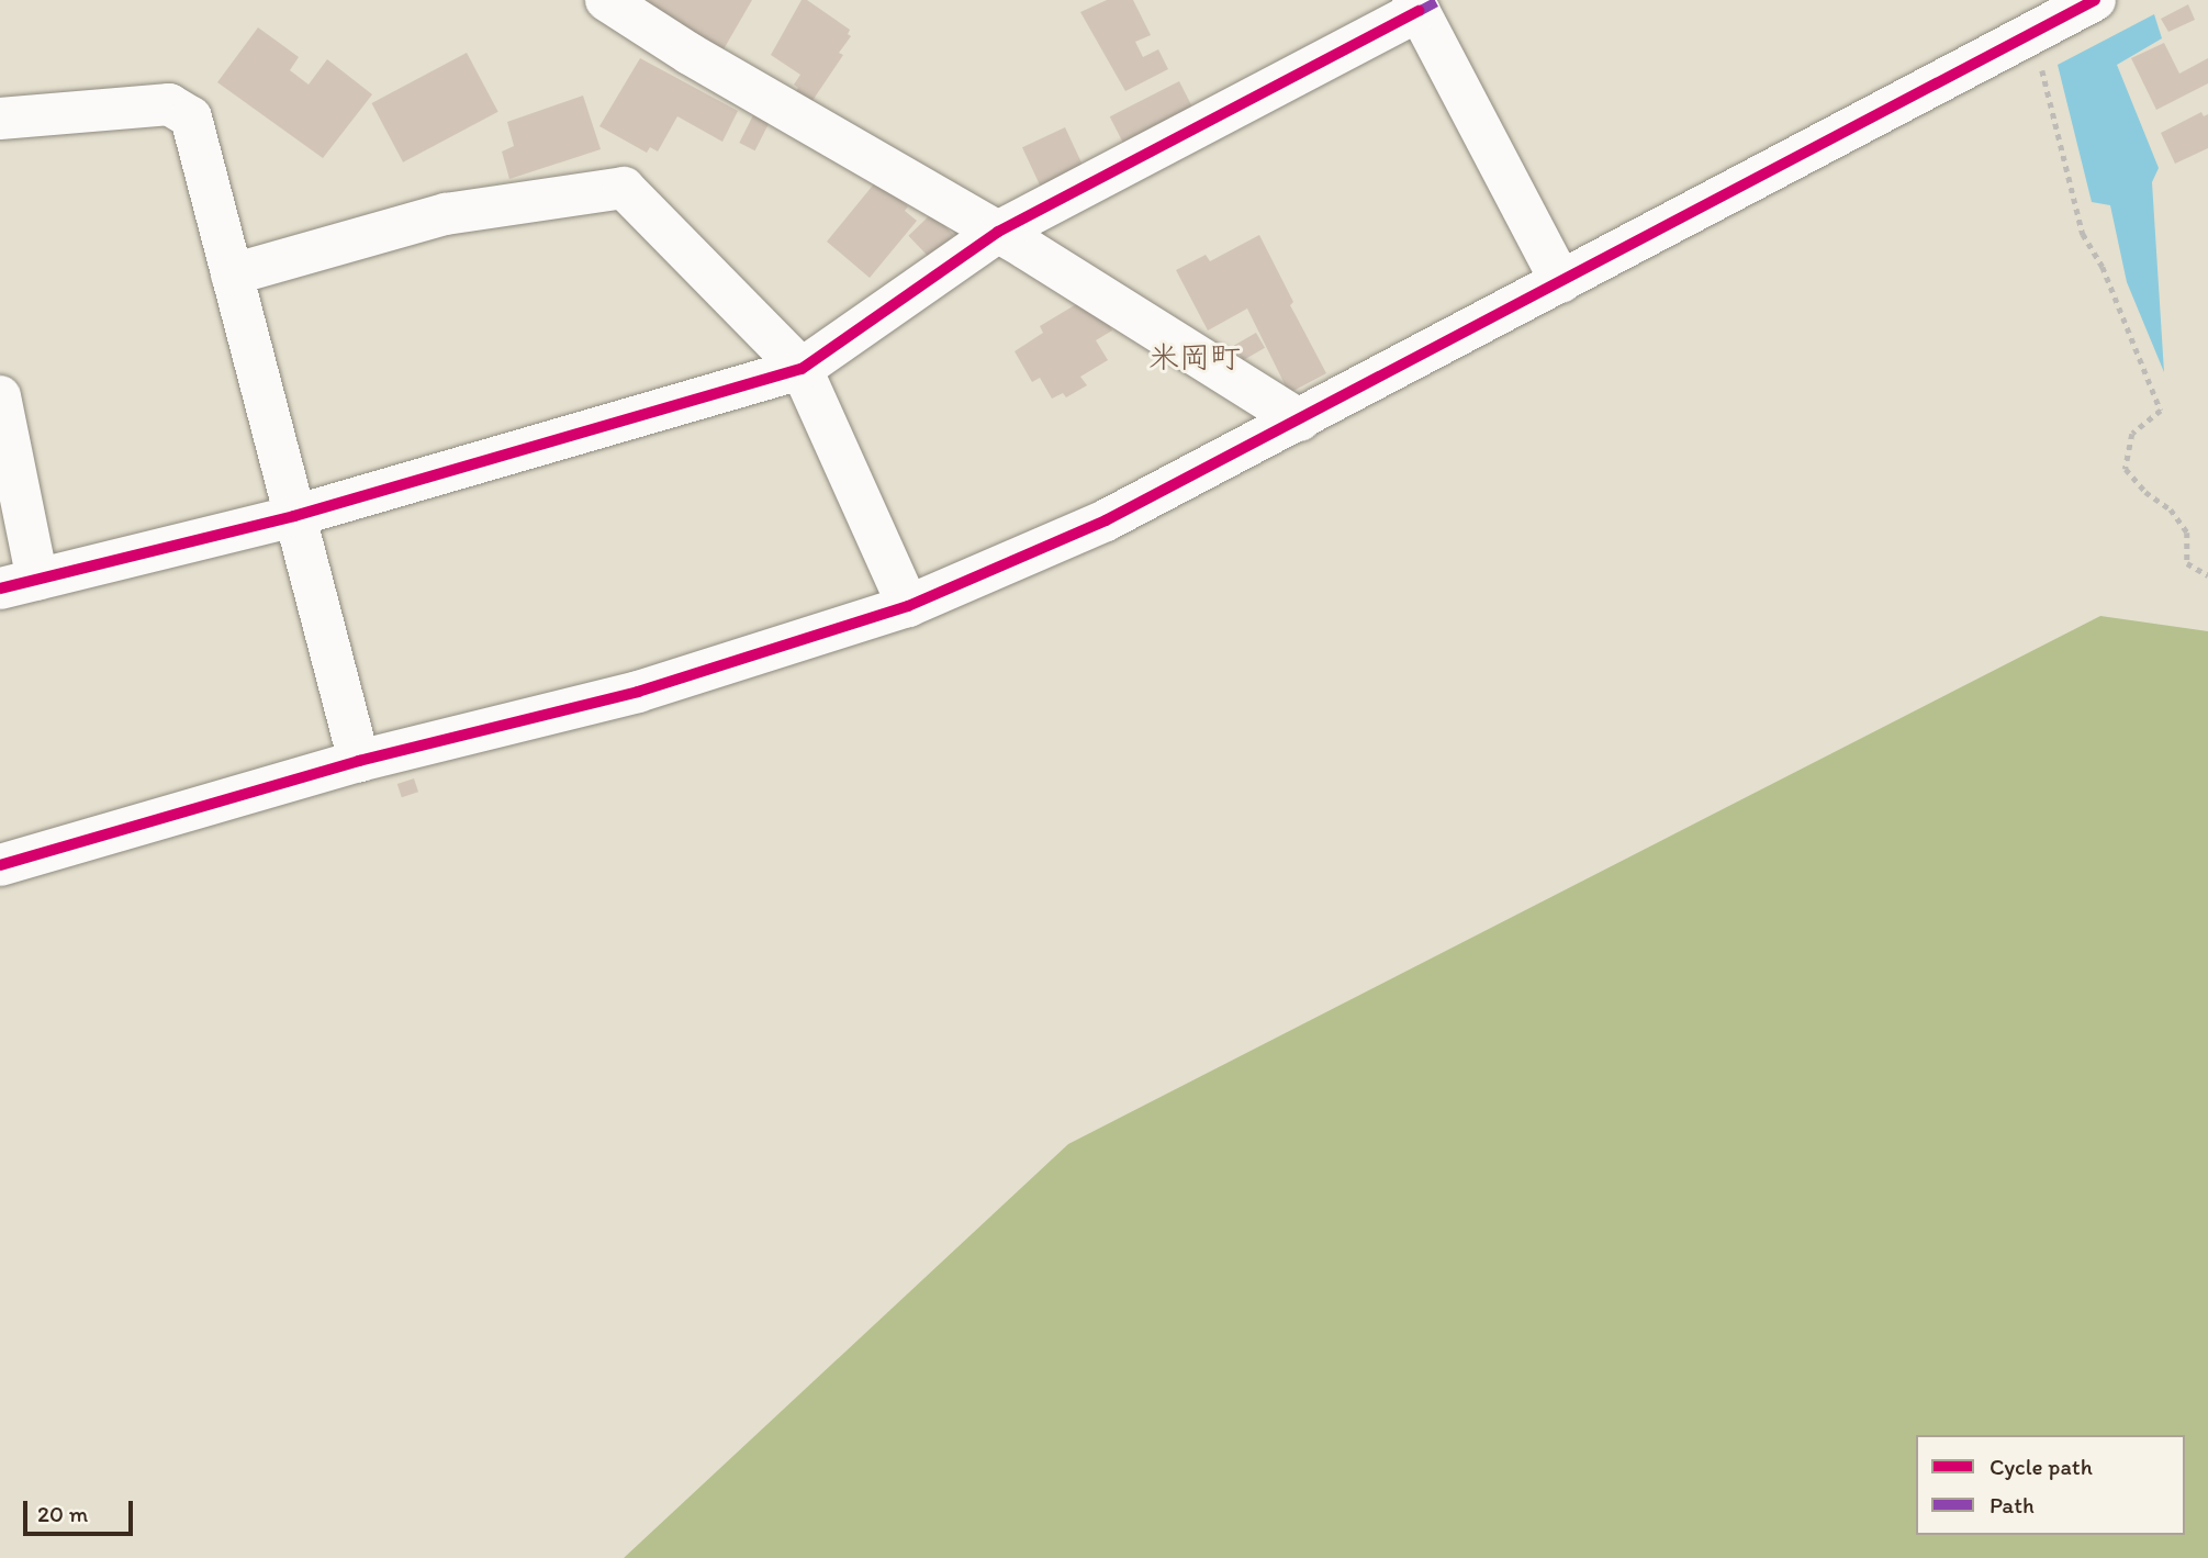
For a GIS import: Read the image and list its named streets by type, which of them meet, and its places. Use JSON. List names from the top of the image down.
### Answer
{
  "districts": ["米岡町"],
  "legend": ["Cycle path", "Path"],
  "scale_bar": "20 m"
}
